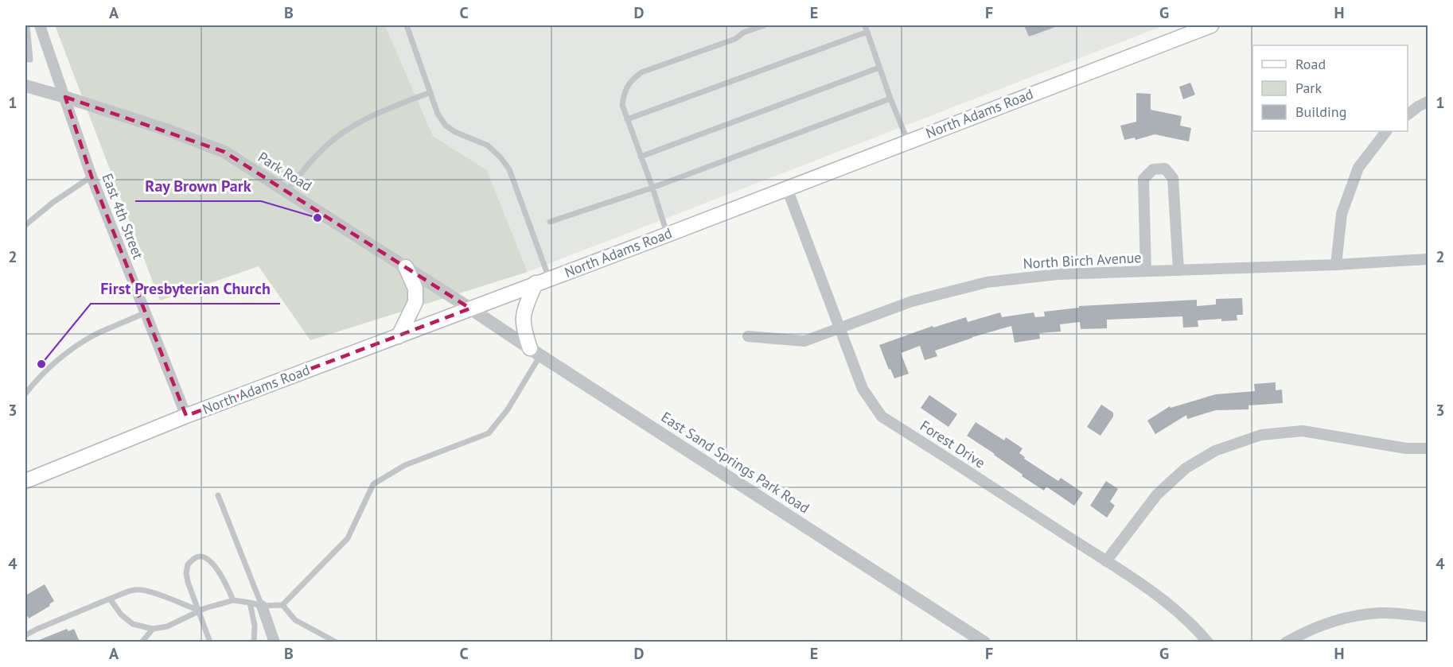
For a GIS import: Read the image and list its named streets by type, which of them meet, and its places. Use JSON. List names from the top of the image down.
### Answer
{
  "streets": {
    "main road": ["North Adams Road"],
    "street": [
      "Park Road",
      "East 4th Street",
      "North Birch Avenue",
      "Forest Drive",
      "East Sand Springs Park Road"
    ]
  },
  "crossings": [
    ["North Adams Road", "Park Road"],
    ["North Adams Road", "East 4th Street"],
    ["North Adams Road", "Forest Drive"],
    ["North Adams Road", "East Sand Springs Park Road"],
    ["Park Road", "East 4th Street"],
    ["Park Road", "East Sand Springs Park Road"],
    ["North Birch Avenue", "Forest Drive"]
  ],
  "places": ["Ray Brown Park", "First Presbyterian Church"],
  "legend": ["Road", "Park", "Building"],
  "grid": {
    "columns": [
      "A",
      "B",
      "C",
      "D",
      "E",
      "F",
      "G",
      "H"
    ],
    "rows": [
      "1",
      "2",
      "3",
      "4"
    ]
  }
}
